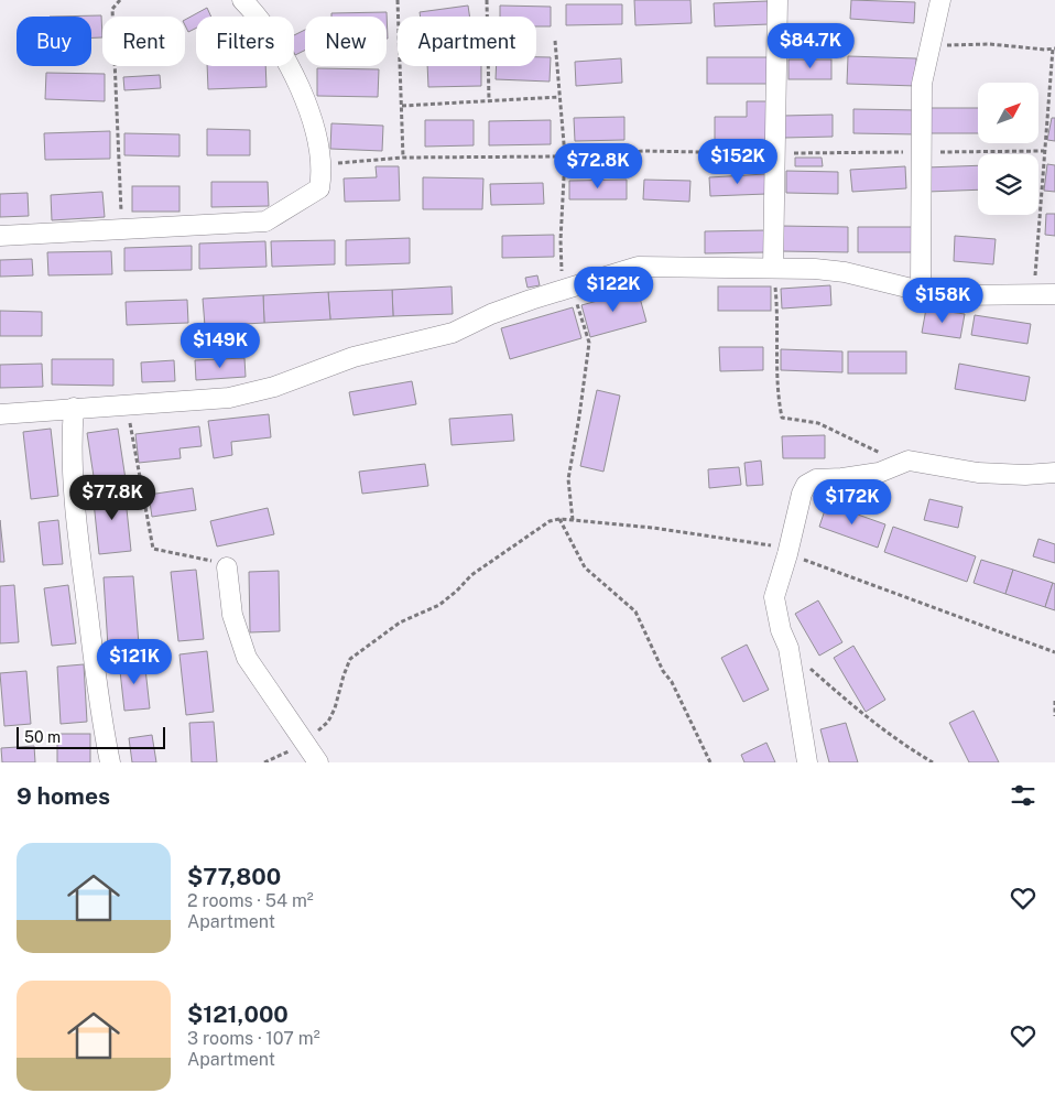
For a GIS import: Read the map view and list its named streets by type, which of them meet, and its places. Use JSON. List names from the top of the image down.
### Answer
{
  "scale_bar": "50 m",
  "north": "top right",
  "page": {
    "chip": [
      "Buy",
      "Rent",
      "Filters",
      "New",
      "Apartment"
    ],
    "price": [
      "$84.7K",
      "$152K",
      "$72.8K",
      "$122K",
      "$158K",
      "$149K",
      "$77.8K",
      "$172K",
      "$121K"
    ],
    "scale": "50 m",
    "heading": "9 homes",
    "list": [
      {
        "name": "$77,800",
        "note": "2 rooms · 54 m² · Apartment"
      },
      {
        "name": "$121,000",
        "note": "3 rooms · 107 m² · Apartment"
      }
    ]
  }
}
